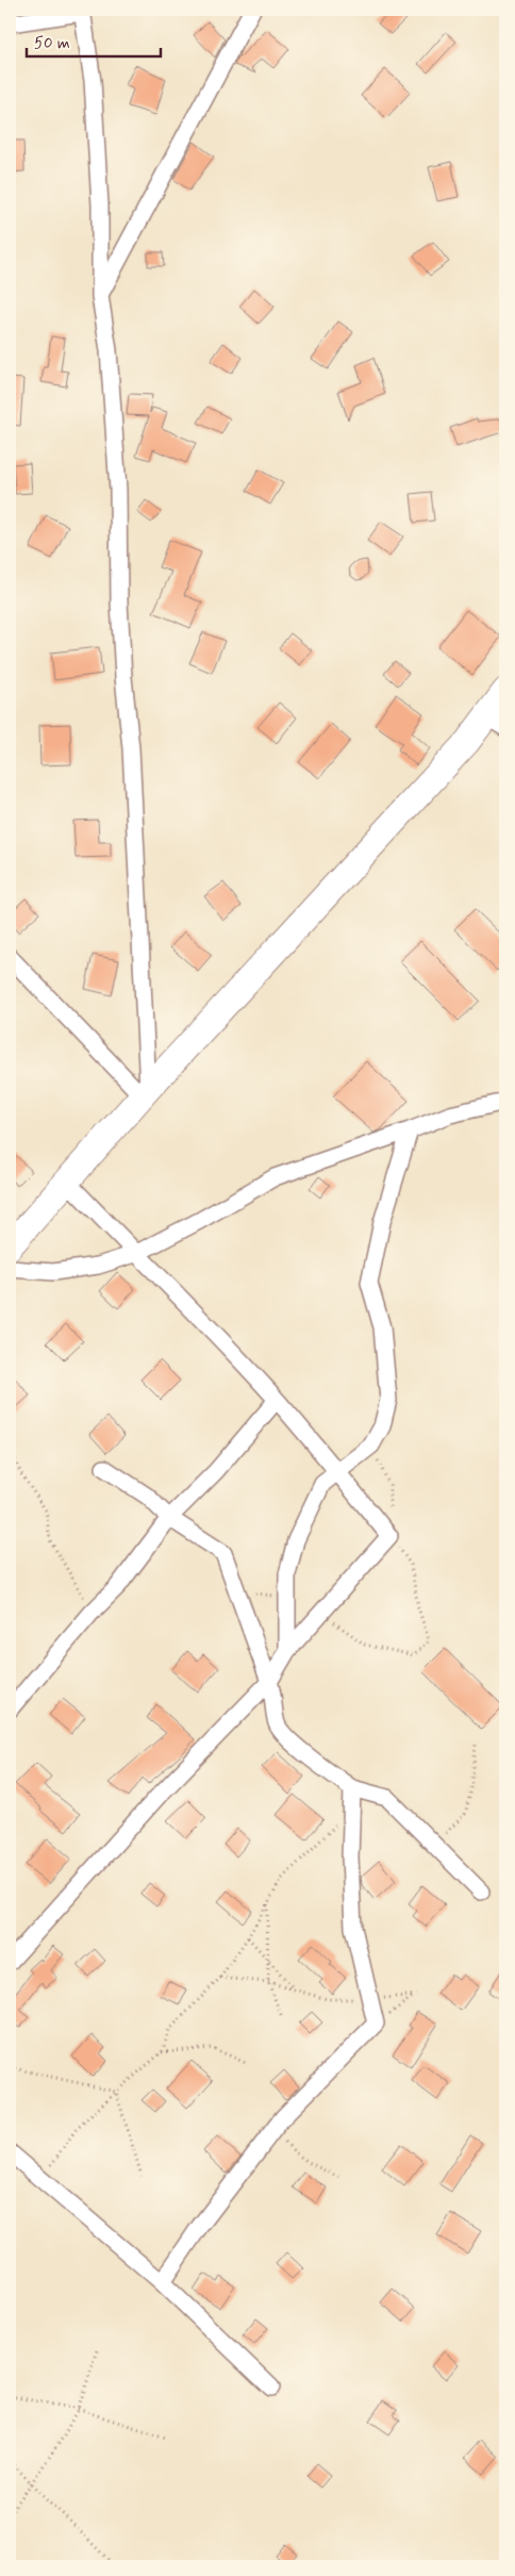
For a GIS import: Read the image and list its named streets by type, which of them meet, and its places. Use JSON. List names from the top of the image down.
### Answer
{
  "scale_bar": "50 m"
}
